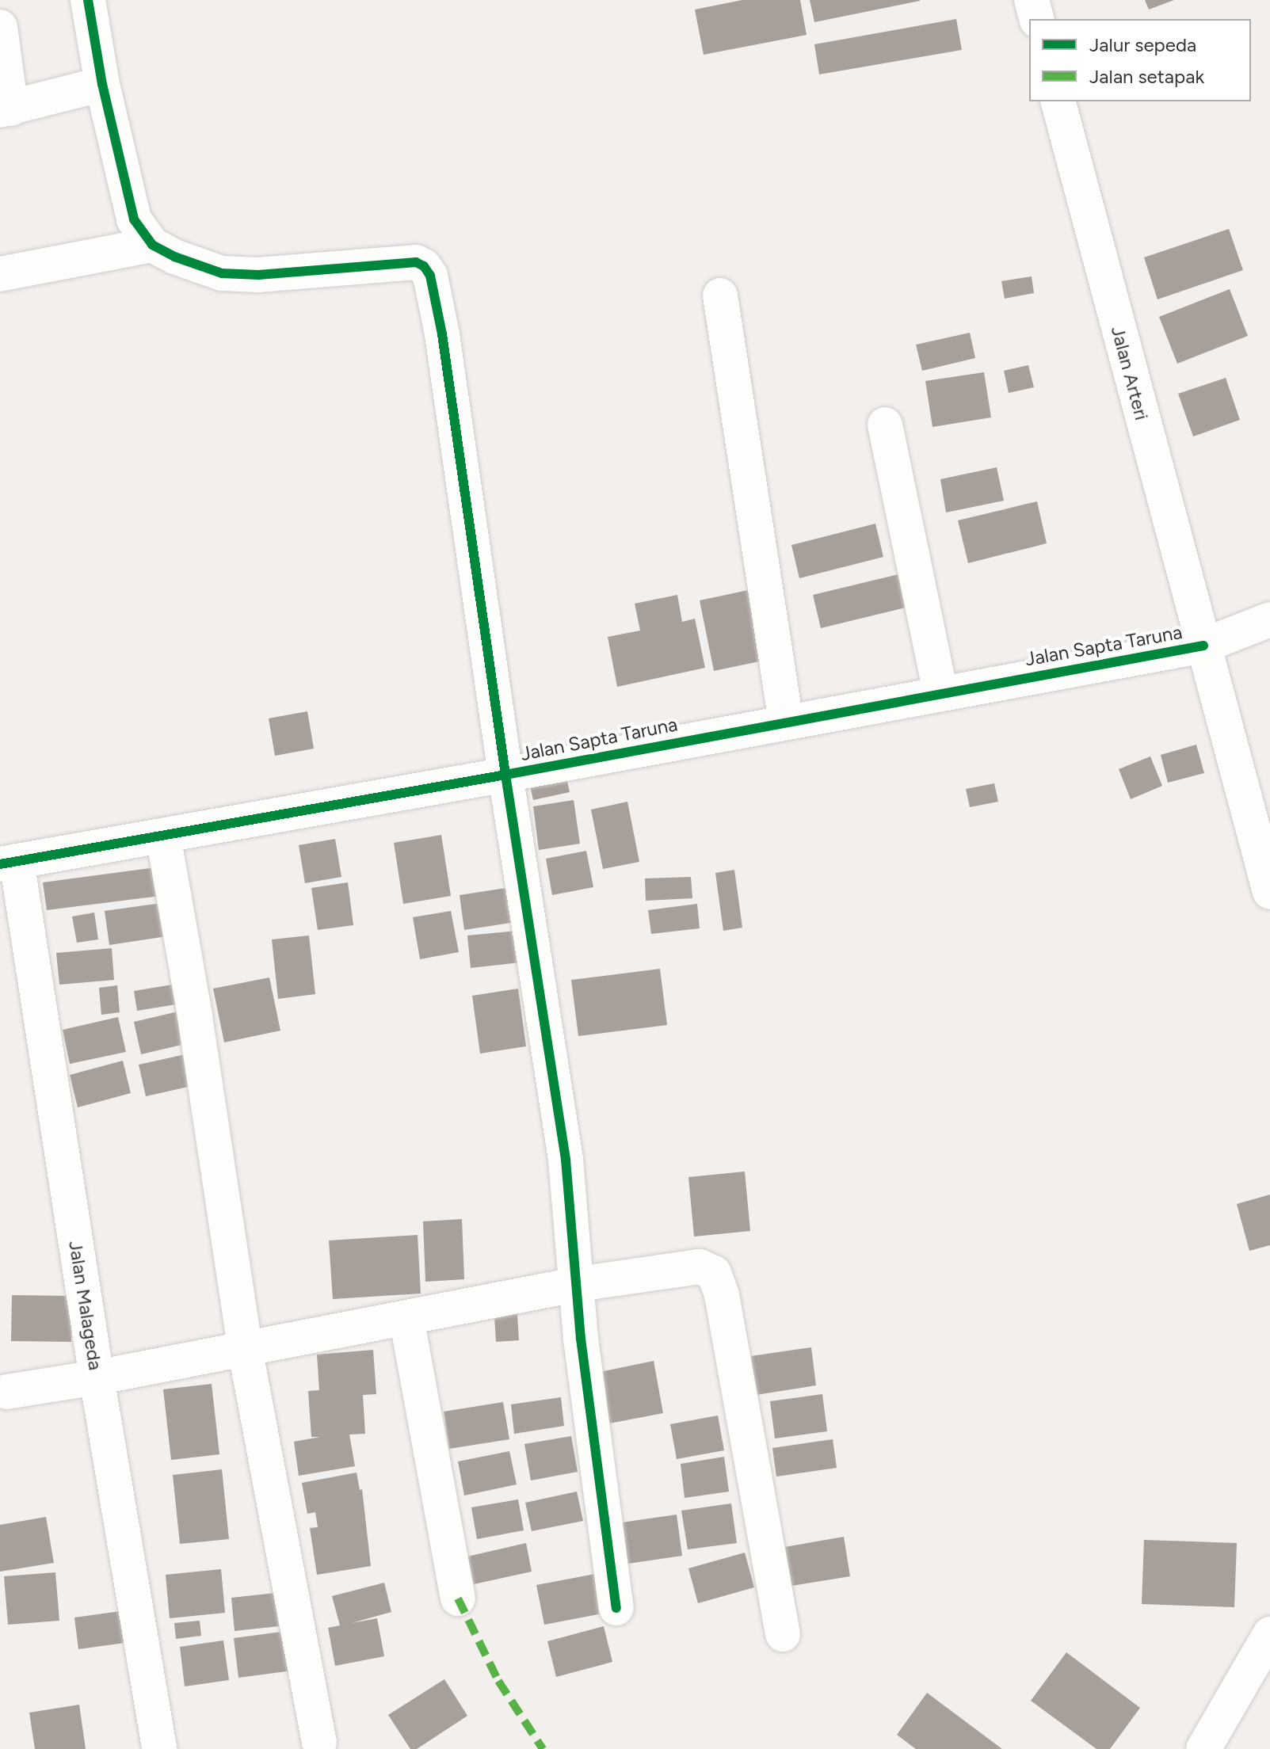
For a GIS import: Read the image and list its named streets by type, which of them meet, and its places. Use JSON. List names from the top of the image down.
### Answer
{
  "streets": {
    "street": ["Jalan Arteri", "Jalan Sapta Taruna", "Jalan Malageda"]
  },
  "crossings": [
    ["Jalan Arteri", "Jalan Sapta Taruna"],
    ["Jalan Sapta Taruna", "Jalan Malageda"]
  ],
  "legend": ["Jalur sepeda", "Jalan setapak"]
}
